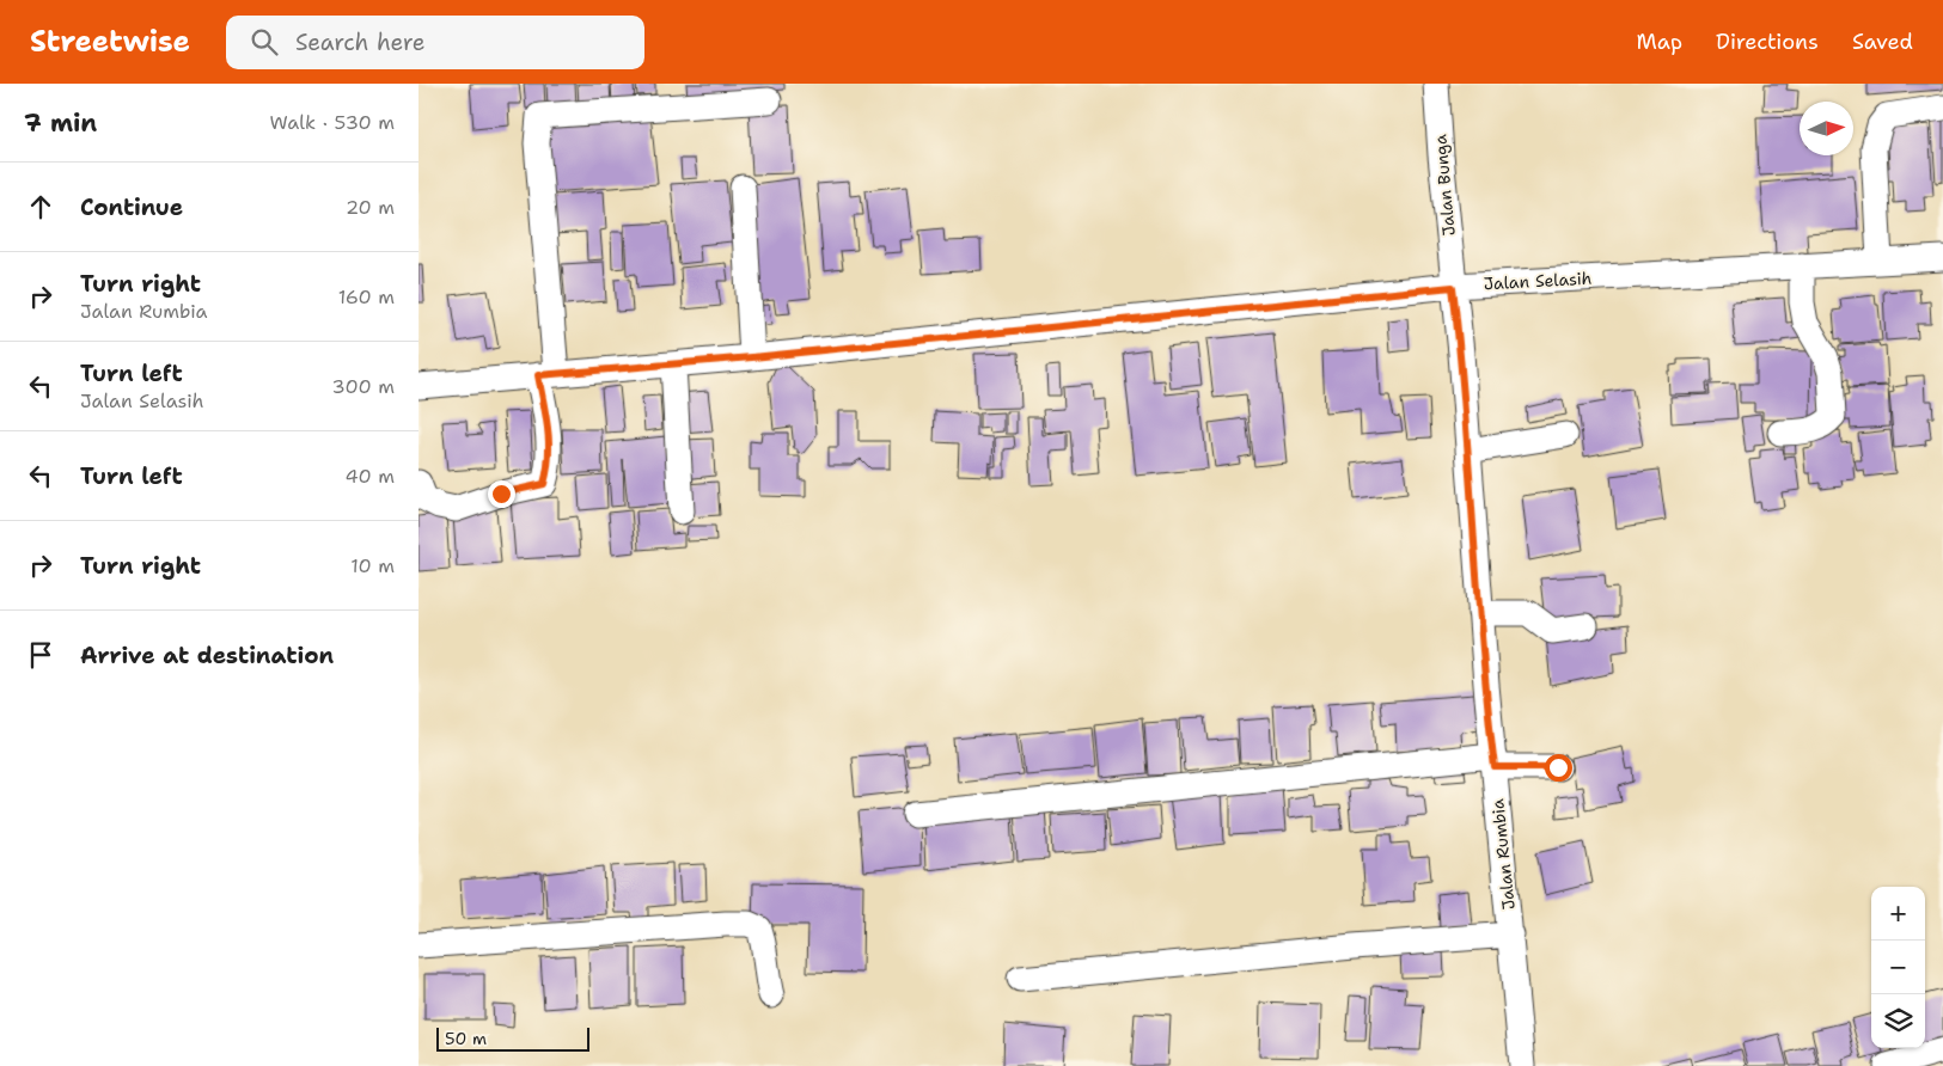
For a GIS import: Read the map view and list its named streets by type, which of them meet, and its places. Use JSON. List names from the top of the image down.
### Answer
{
  "streets": {
    "street": ["Jalan Bunga", "Jalan Selasih", "Jalan Rumbia"]
  },
  "crossings": [
    ["Jalan Bunga", "Jalan Selasih"],
    ["Jalan Bunga", "Jalan Rumbia"],
    ["Jalan Selasih", "Jalan Rumbia"]
  ],
  "scale_bar": "50 m",
  "north": "right",
  "page": {
    "header": "Streetwise",
    "search": "Search here",
    "nav": ["Map", "Directions", "Saved"],
    "heading": ["7 min", "Walk · 530 m"],
    "list": [
      ["Continue", "20 m"],
      ["Turn right", "Jalan Rumbia", "160 m"],
      ["Turn left", "Jalan Selasih", "300 m"],
      ["Turn left", "40 m"],
      ["Turn right", "10 m"],
      "Arrive at destination"
    ],
    "map_buttons": ["+", "−"],
    "scale": "50 m"
  }
}
